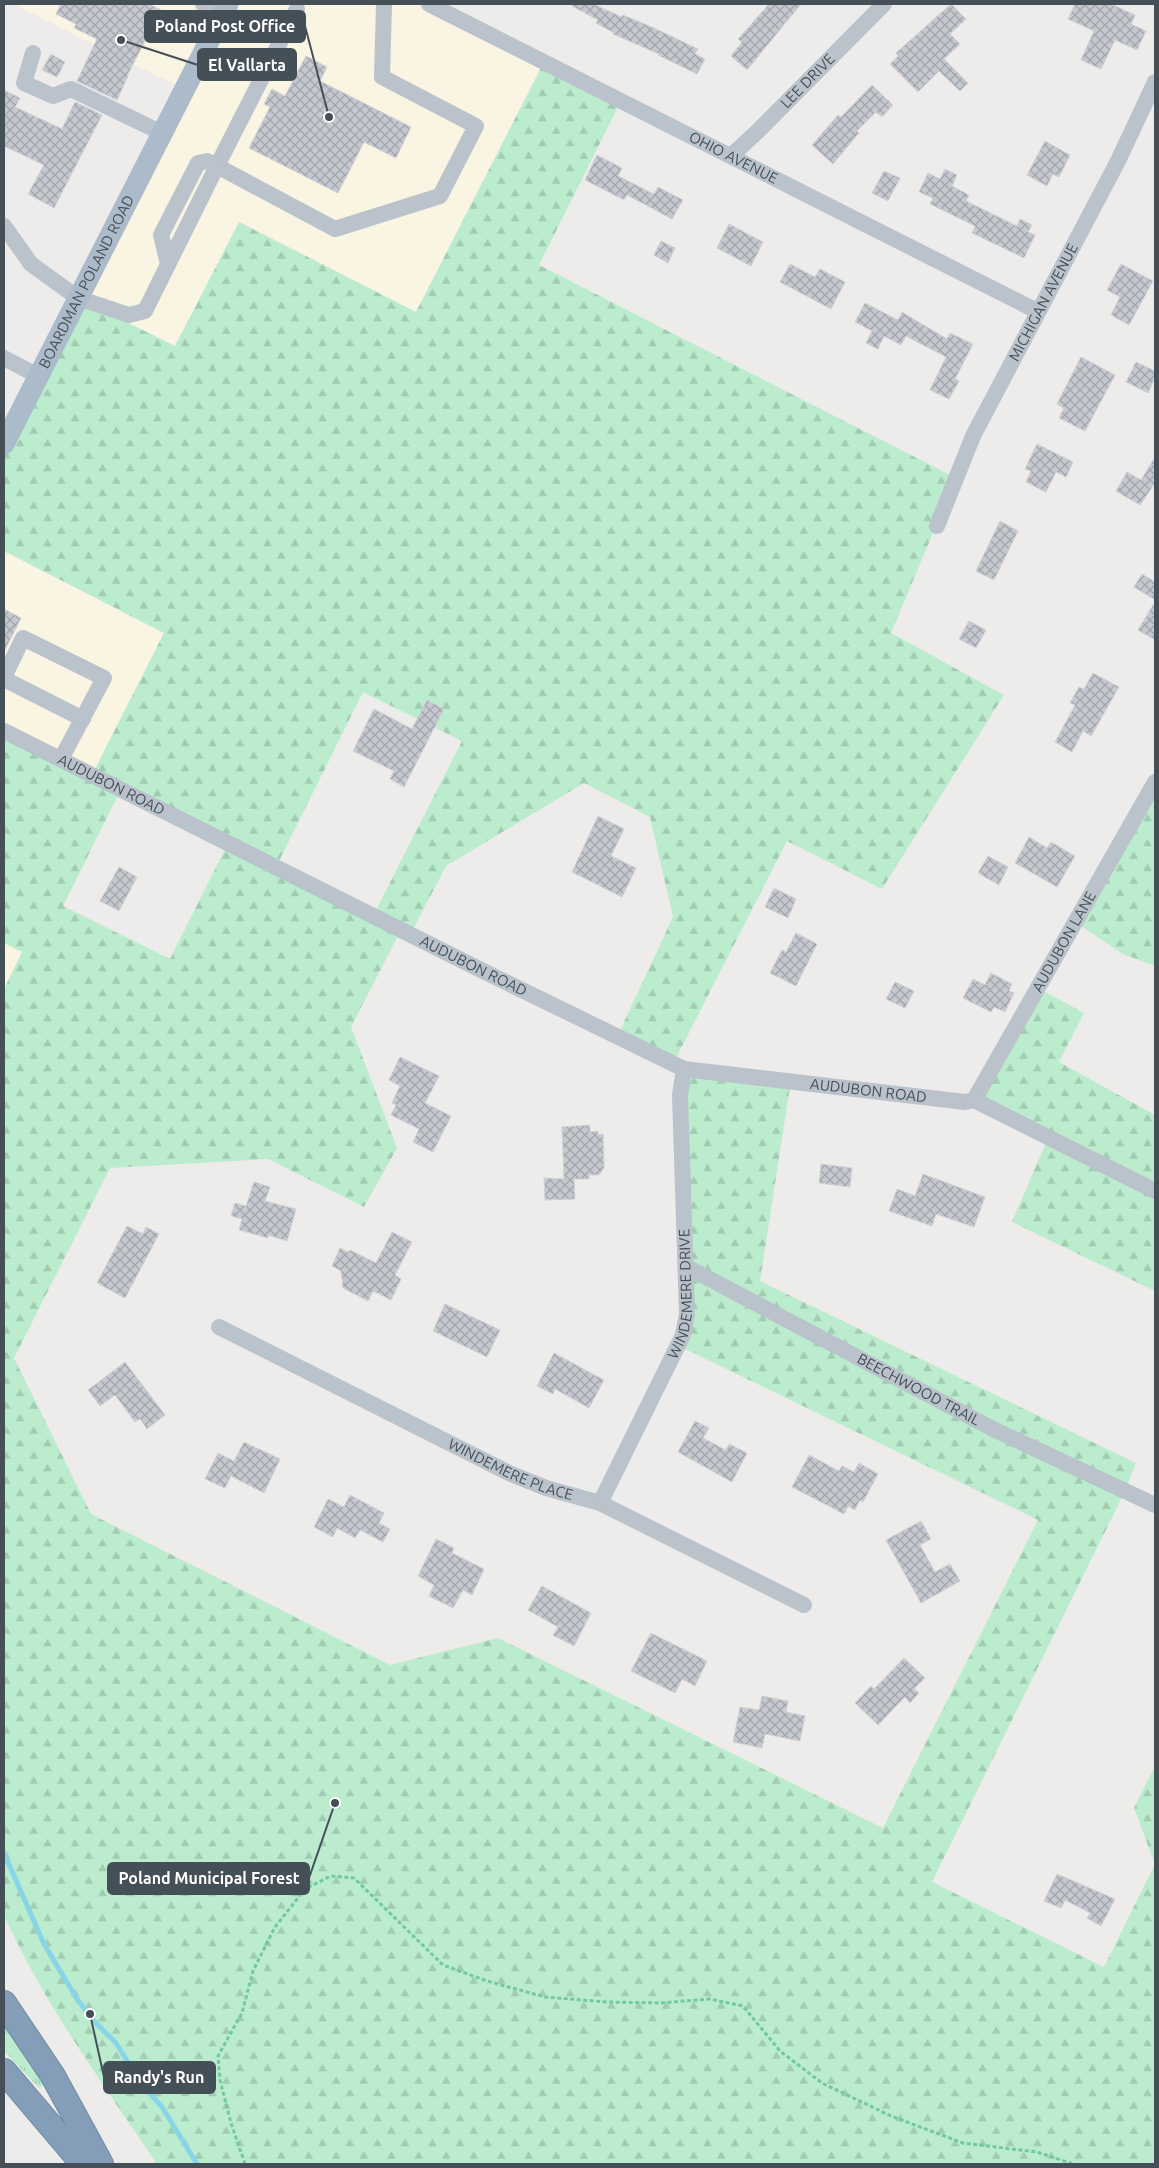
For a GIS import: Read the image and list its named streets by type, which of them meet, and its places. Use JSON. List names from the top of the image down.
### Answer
{
  "streets": {
    "main road": ["BOARDMAN POLAND ROAD"],
    "street": [
      "LEE DRIVE",
      "OHIO AVENUE",
      "MICHIGAN AVENUE",
      "AUDUBON ROAD",
      "AUDUBON LANE",
      "WINDEMERE DRIVE",
      "BEECHWOOD TRAIL",
      "WINDEMERE PLACE"
    ]
  },
  "crossings": [
    ["LEE DRIVE", "OHIO AVENUE"],
    ["OHIO AVENUE", "MICHIGAN AVENUE"],
    ["AUDUBON ROAD", "AUDUBON LANE"],
    ["AUDUBON ROAD", "WINDEMERE DRIVE"],
    ["WINDEMERE DRIVE", "BEECHWOOD TRAIL"],
    ["WINDEMERE DRIVE", "WINDEMERE PLACE"]
  ],
  "places": [
    "El Vallarta",
    "Poland Post Office",
    "Poland Municipal Forest",
    "Randy's Run"
  ]
}
